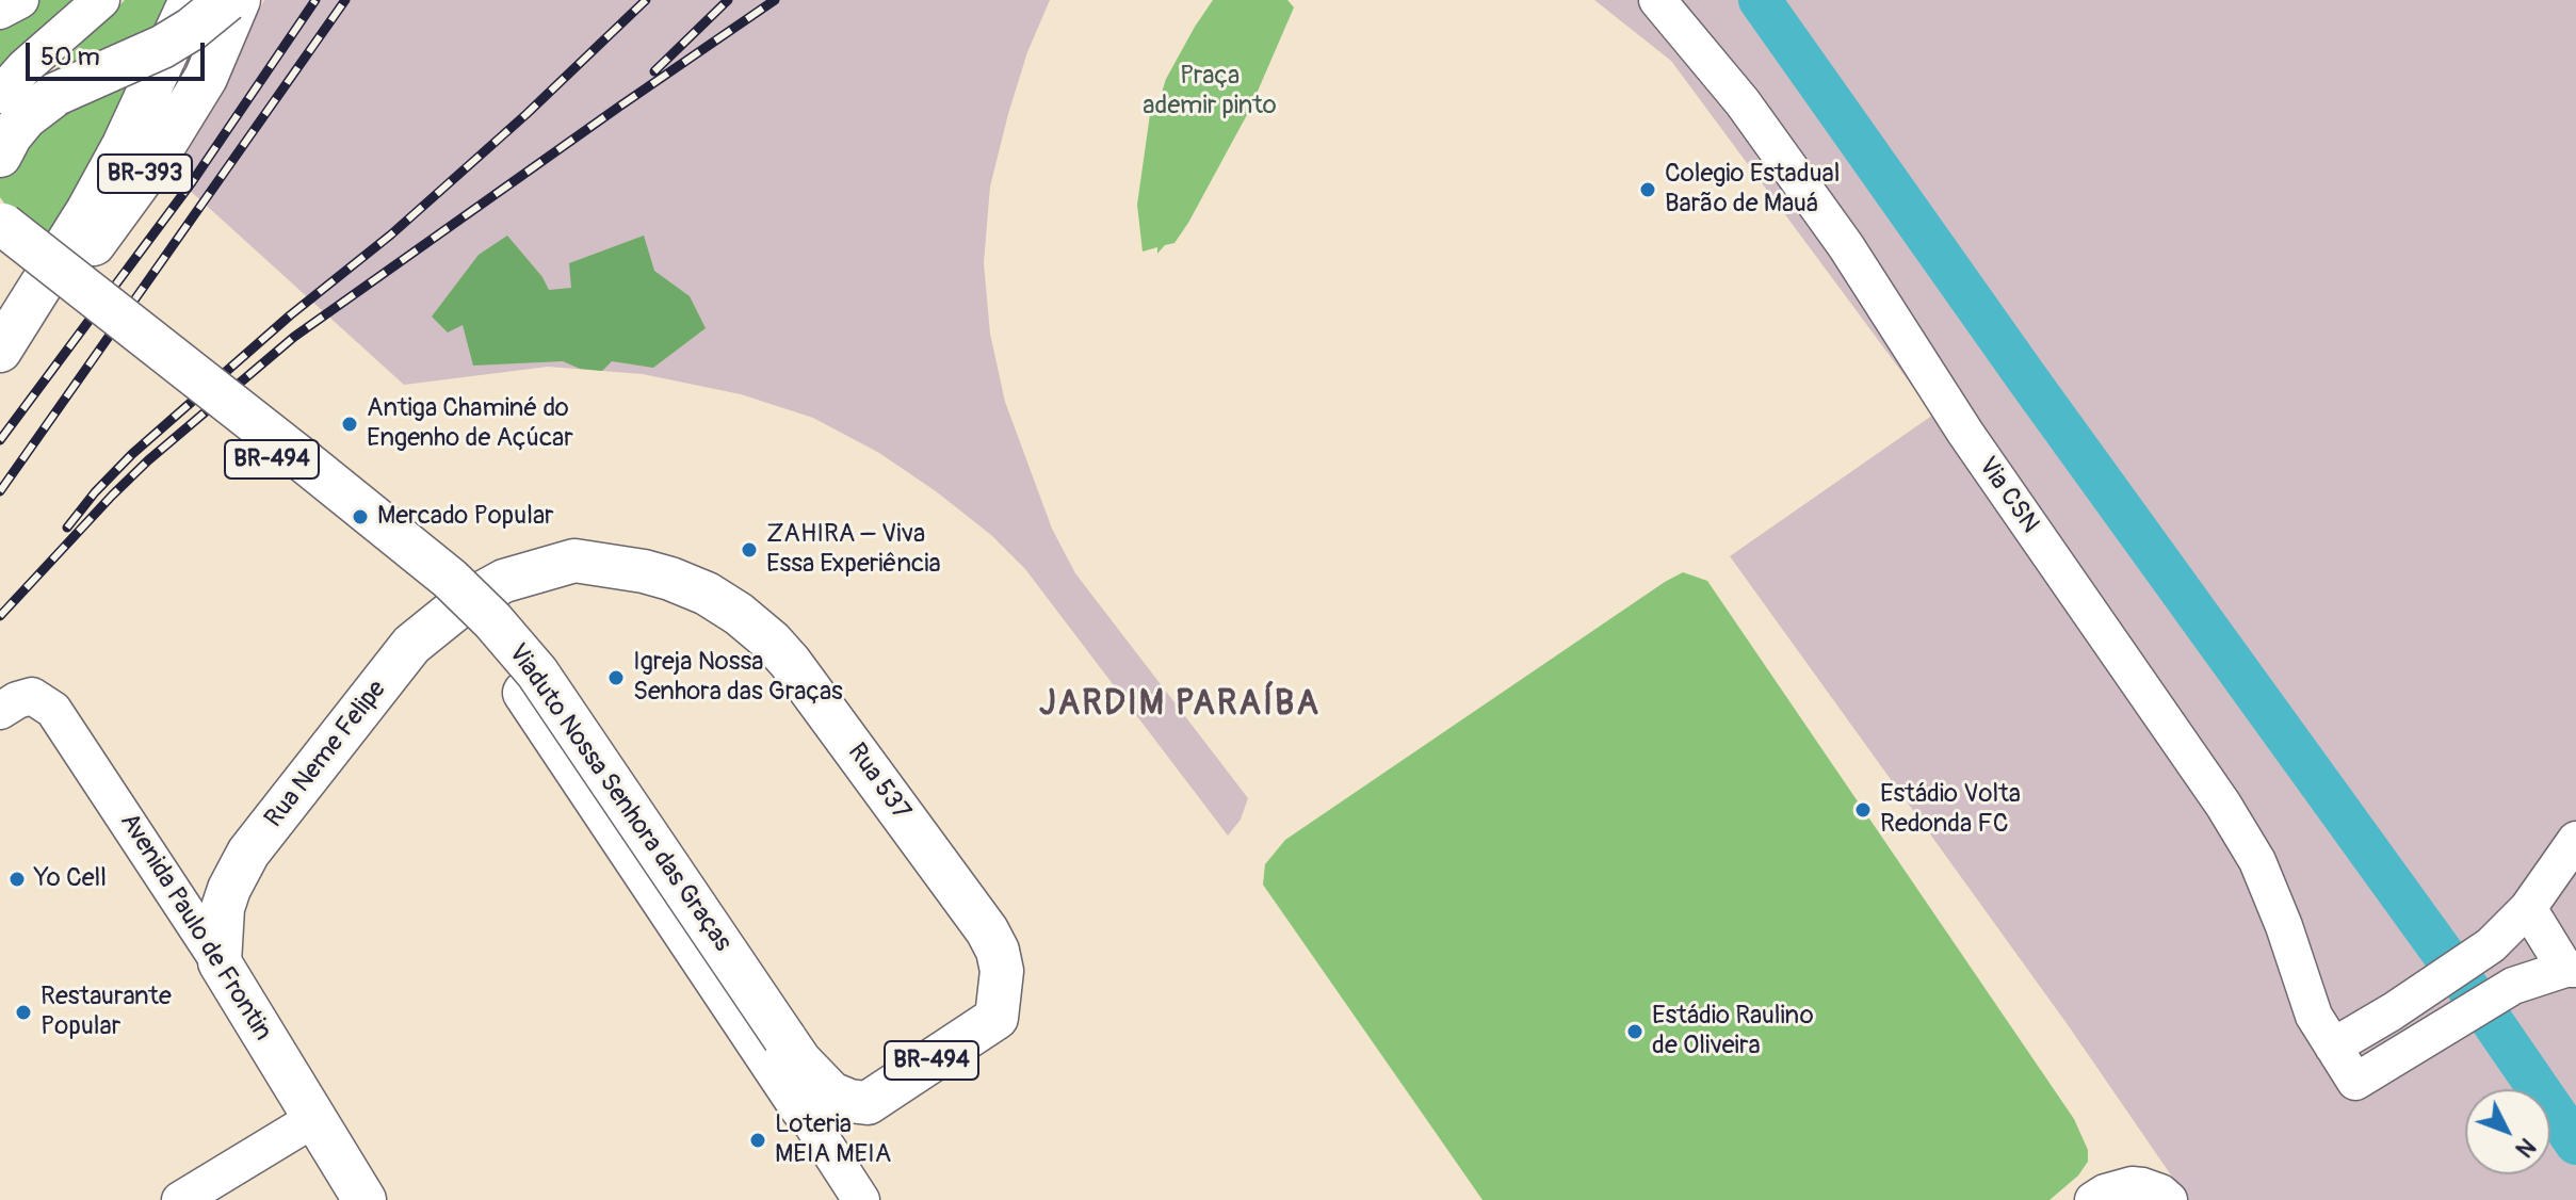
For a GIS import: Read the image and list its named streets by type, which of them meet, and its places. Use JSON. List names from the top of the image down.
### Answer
{
  "streets": {
    "main road": [
      "BR-393",
      "BR-494",
      "Rua Neme Felipe",
      "Rua 537",
      "Viaduto Nossa Senhora das Graças",
      "Avenida Paulo de Frontin"
    ],
    "street": ["Via CSN"]
  },
  "crossings": [
    ["Rua Neme Felipe", "Rua 537"],
    ["Rua Neme Felipe", "Avenida Paulo de Frontin"],
    ["Rua 537", "Viaduto Nossa Senhora das Graças"]
  ],
  "districts": ["JARDIM PARAÍBA"],
  "parks": ["Praça ademir pinto"],
  "places": [
    "Colegio Estadual Barão de Mauá",
    "Antiga Chaminé do Engenho de Açúcar",
    "Mercado Popular",
    "ZAHIRA – Viva Essa Experiência",
    "Igreja Nossa Senhora das Graças",
    "Estádio Volta Redonda FC",
    "Yo Cell",
    "Restaurante Popular",
    "Estádio Raulino de Oliveira",
    "Loteria MEIA MEIA"
  ],
  "scale_bar": "50 m",
  "north": "bottom right"
}
